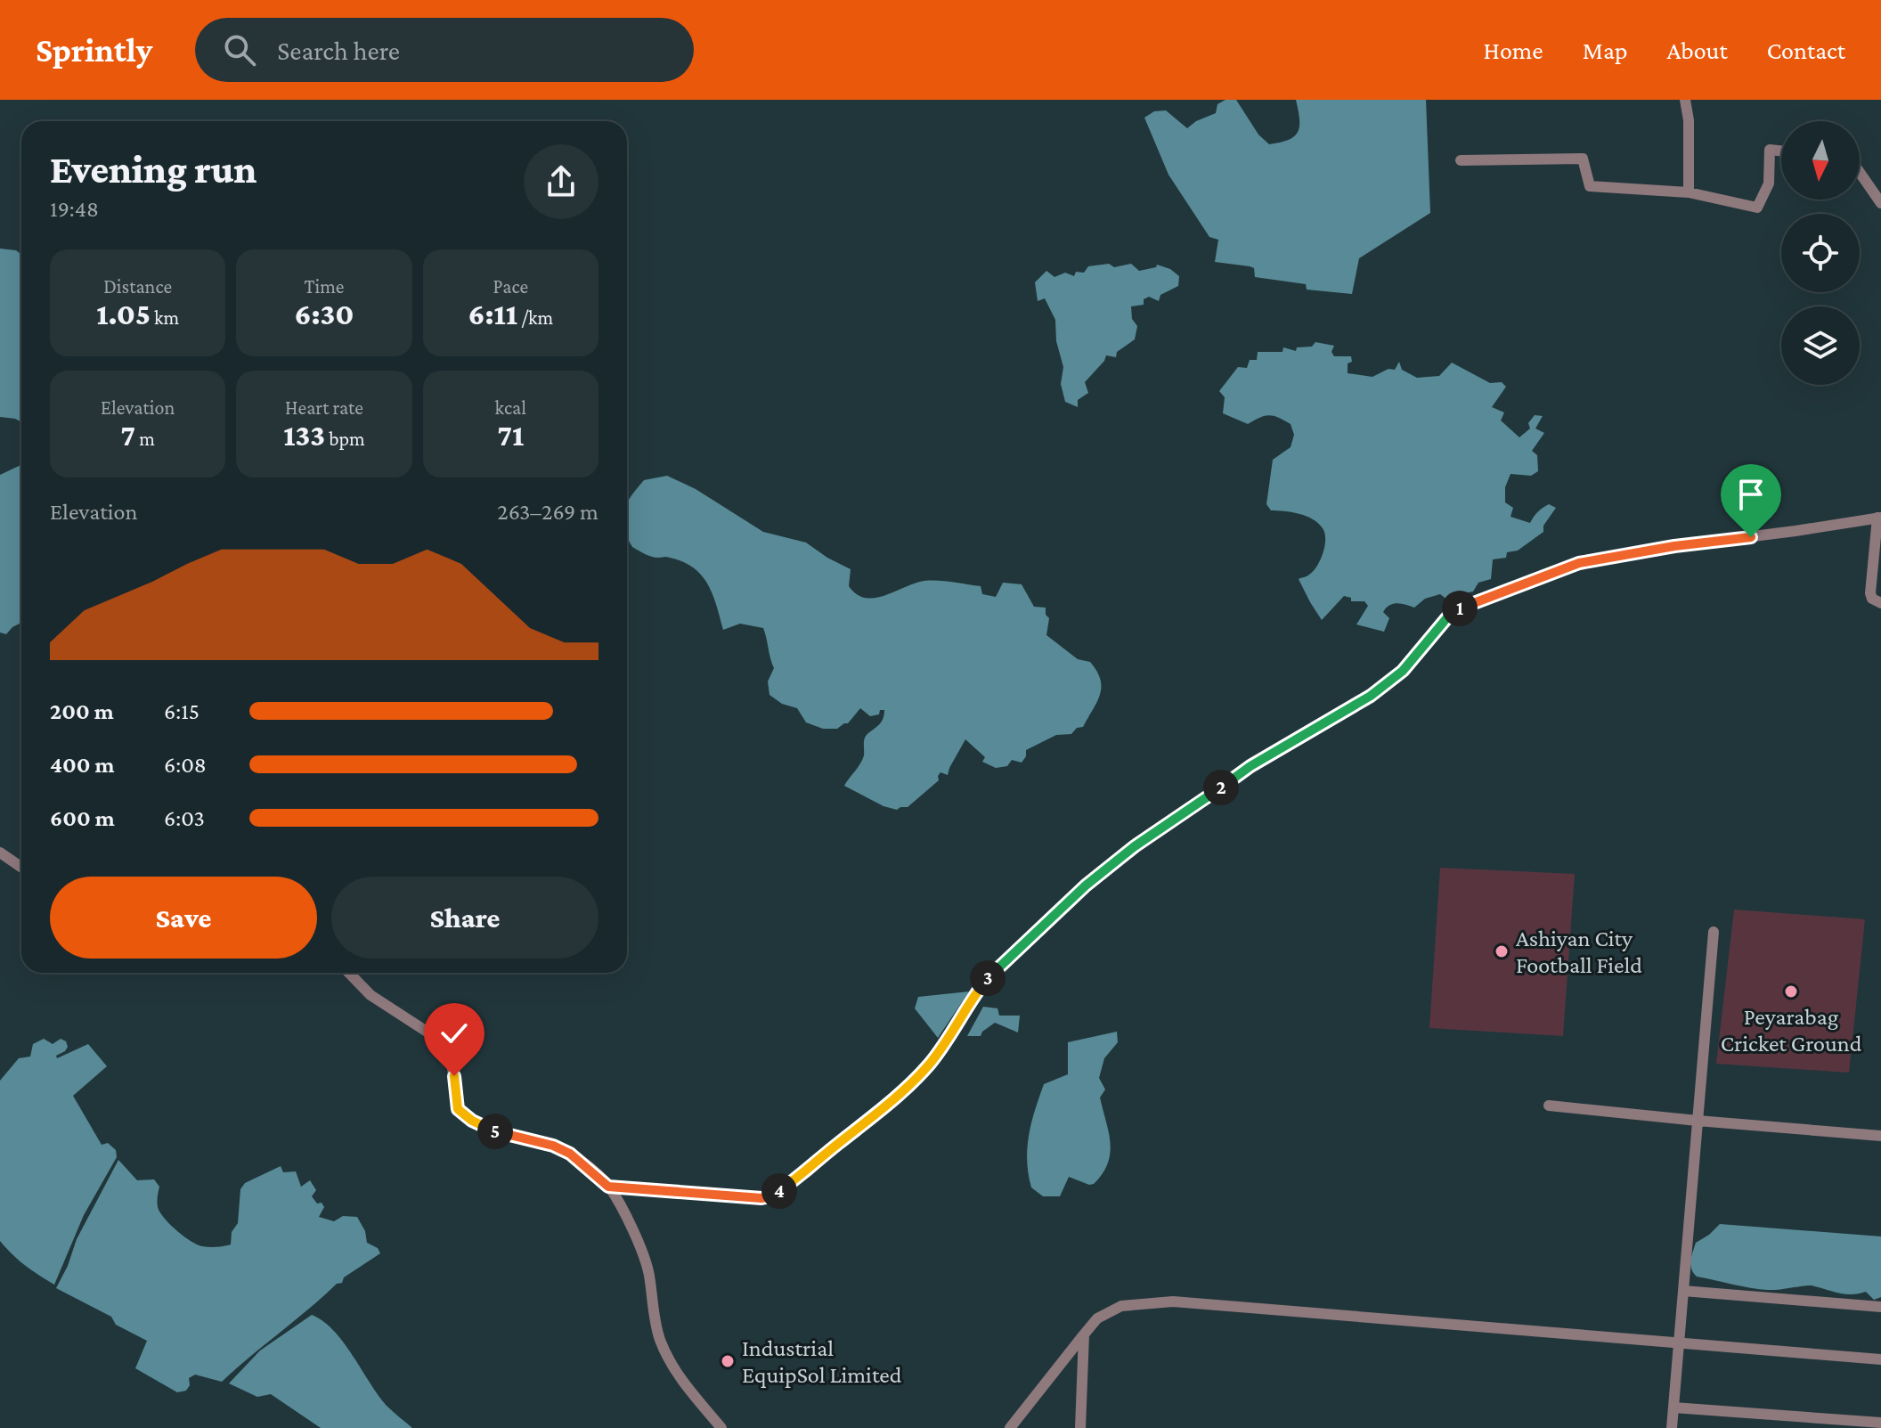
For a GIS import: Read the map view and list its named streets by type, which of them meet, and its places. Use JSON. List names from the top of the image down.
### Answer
{
  "places": ["Ashiyan City Football Field", "Peyarabag Cricket Ground", "Industrial EquipSol Limited"],
  "north": "bottom",
  "page": {
    "header": "Sprintly",
    "search": "Search here",
    "nav": [
      "Home",
      "Map",
      "About",
      "Contact"
    ],
    "heading": ["Evening run", "19:48"],
    "stats": [
      ["Distance", "1.05 km"],
      ["Time", "6:30"],
      ["Pace", "6:11 /km"],
      ["Elevation", "7 m"],
      ["Heart rate", "133 bpm"],
      ["kcal", "71"]
    ],
    "chart": ["Elevation", "263–269 m"],
    "pins": [
      "1",
      "2",
      "3",
      "5",
      "4"
    ],
    "list": [
      {
        "name": "200 m",
        "note": "6:15"
      },
      {
        "name": "400 m",
        "note": "6:08"
      },
      {
        "name": "600 m",
        "note": "6:03"
      }
    ],
    "buttons": ["Save", "Share"]
  }
}
